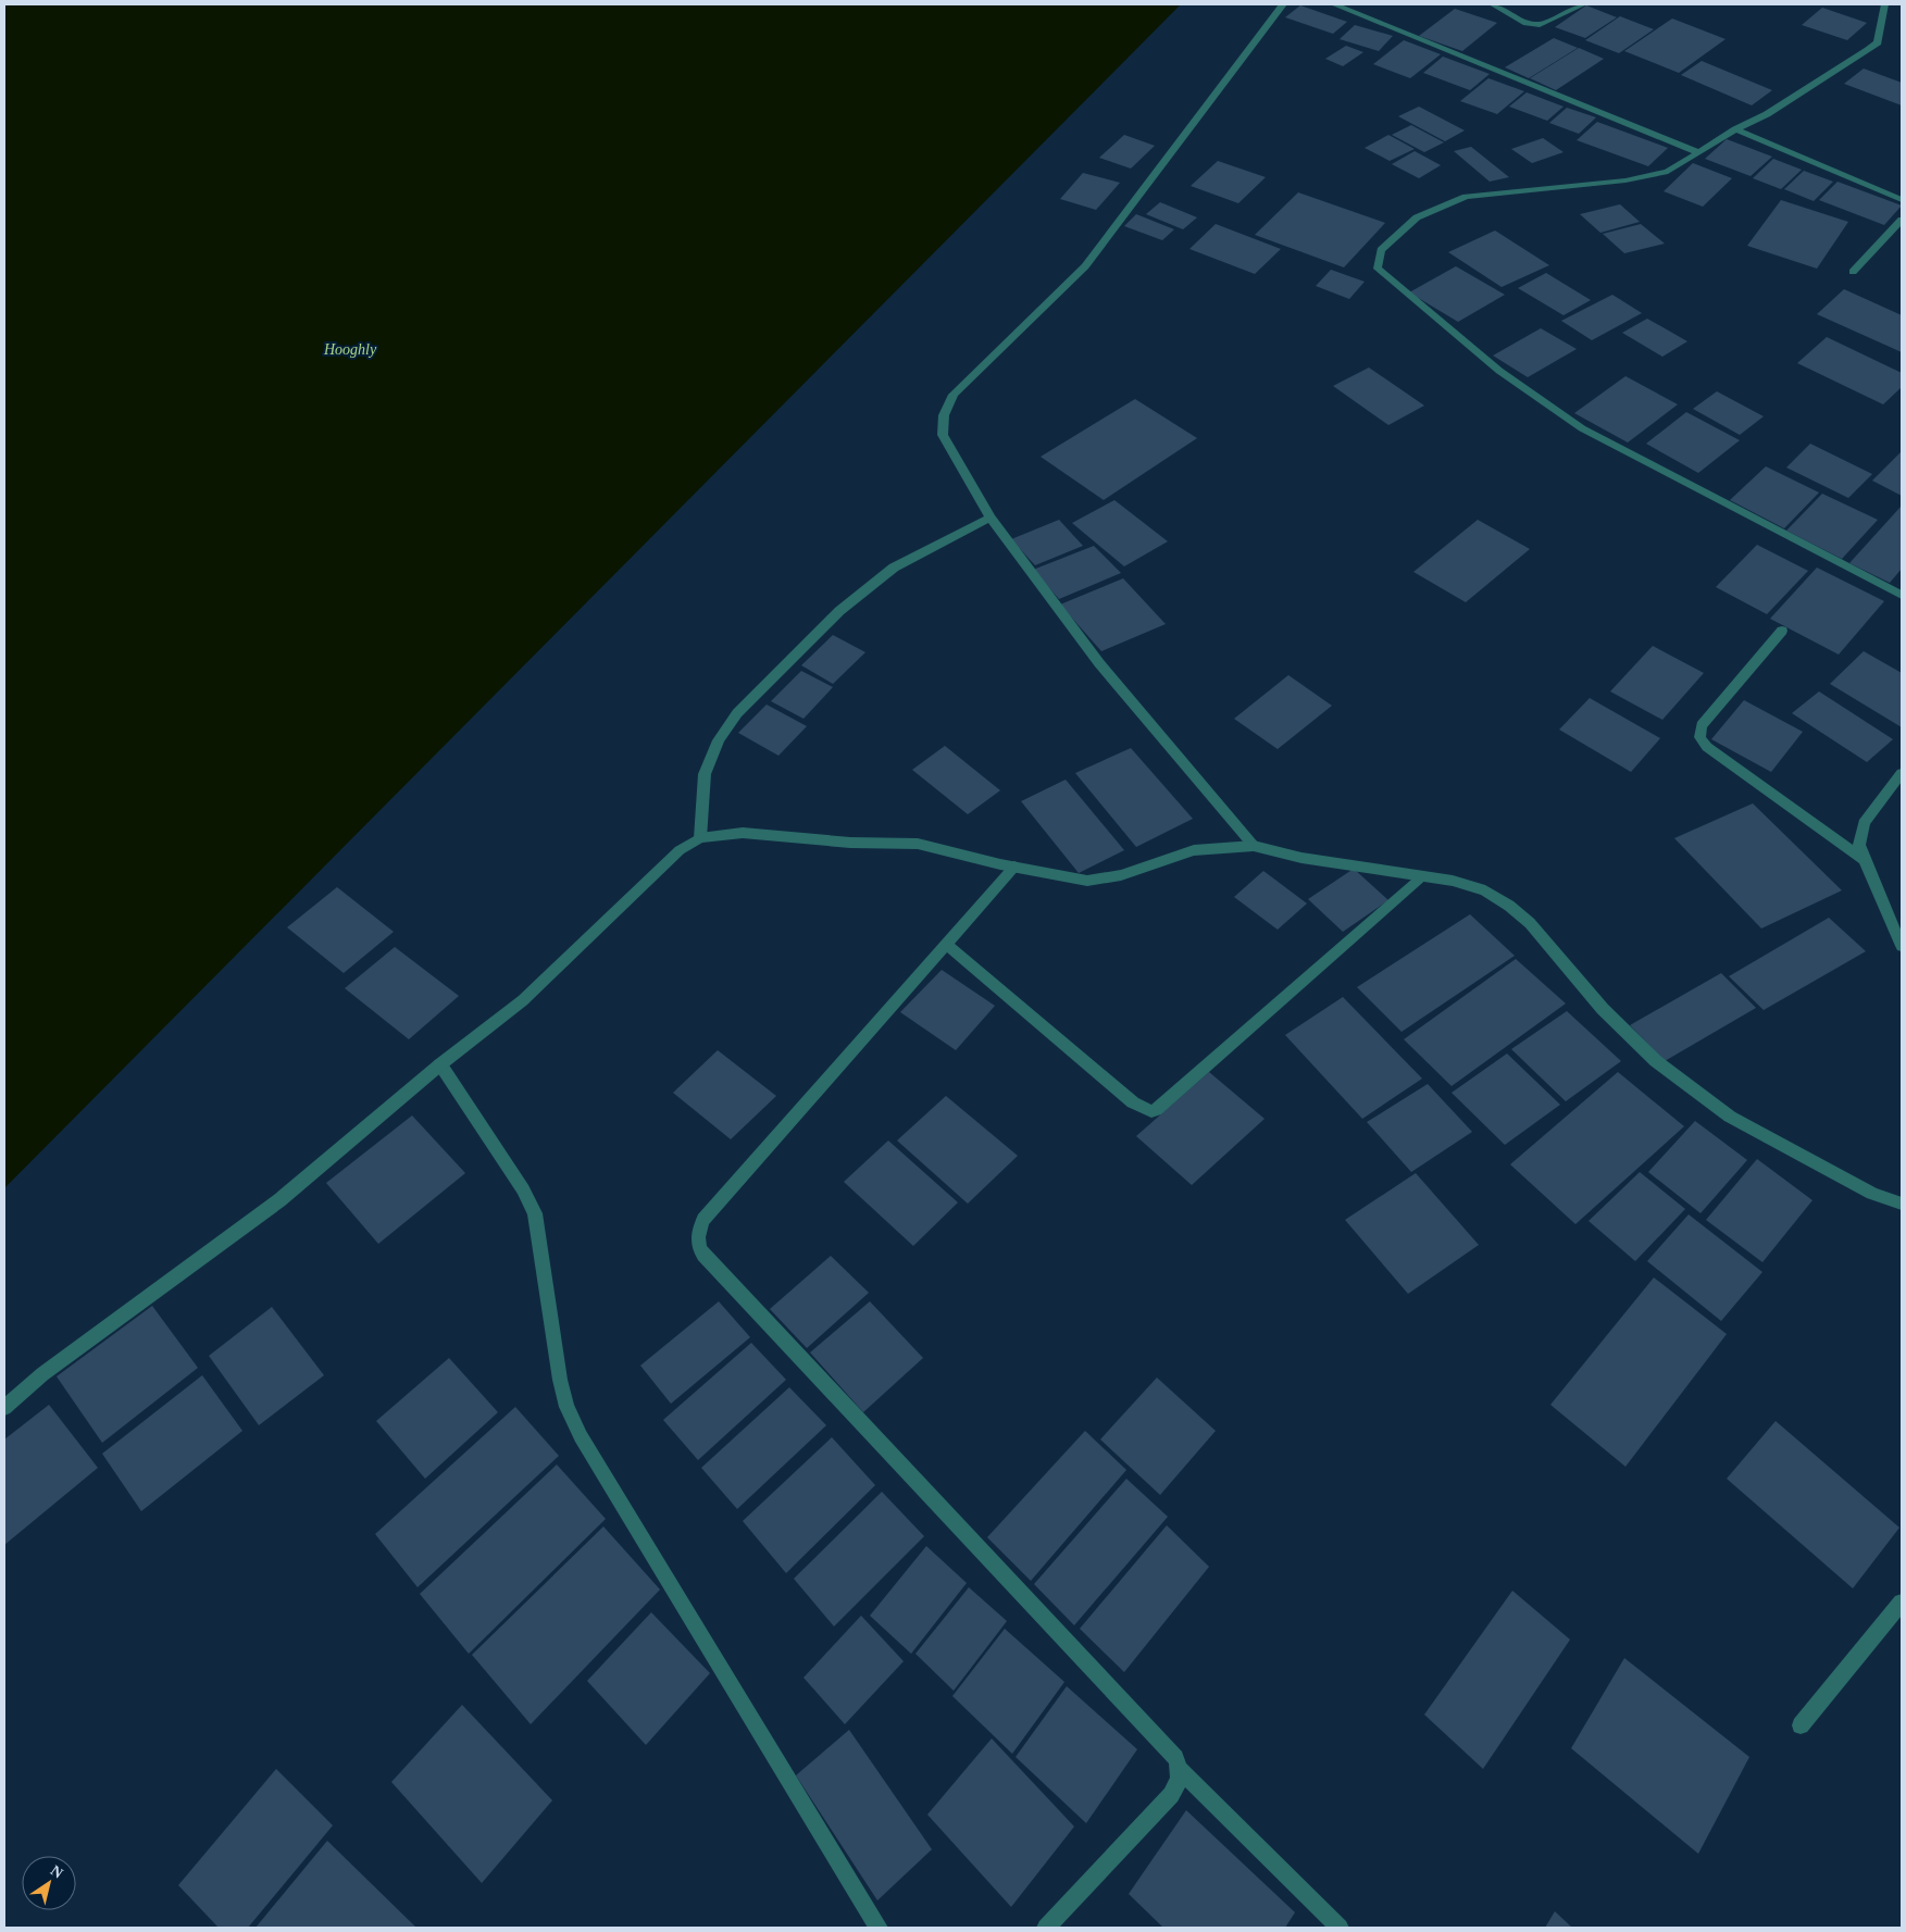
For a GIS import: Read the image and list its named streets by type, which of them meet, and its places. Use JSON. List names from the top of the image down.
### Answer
{
  "water": ["Hooghly"],
  "north": "top right"
}
